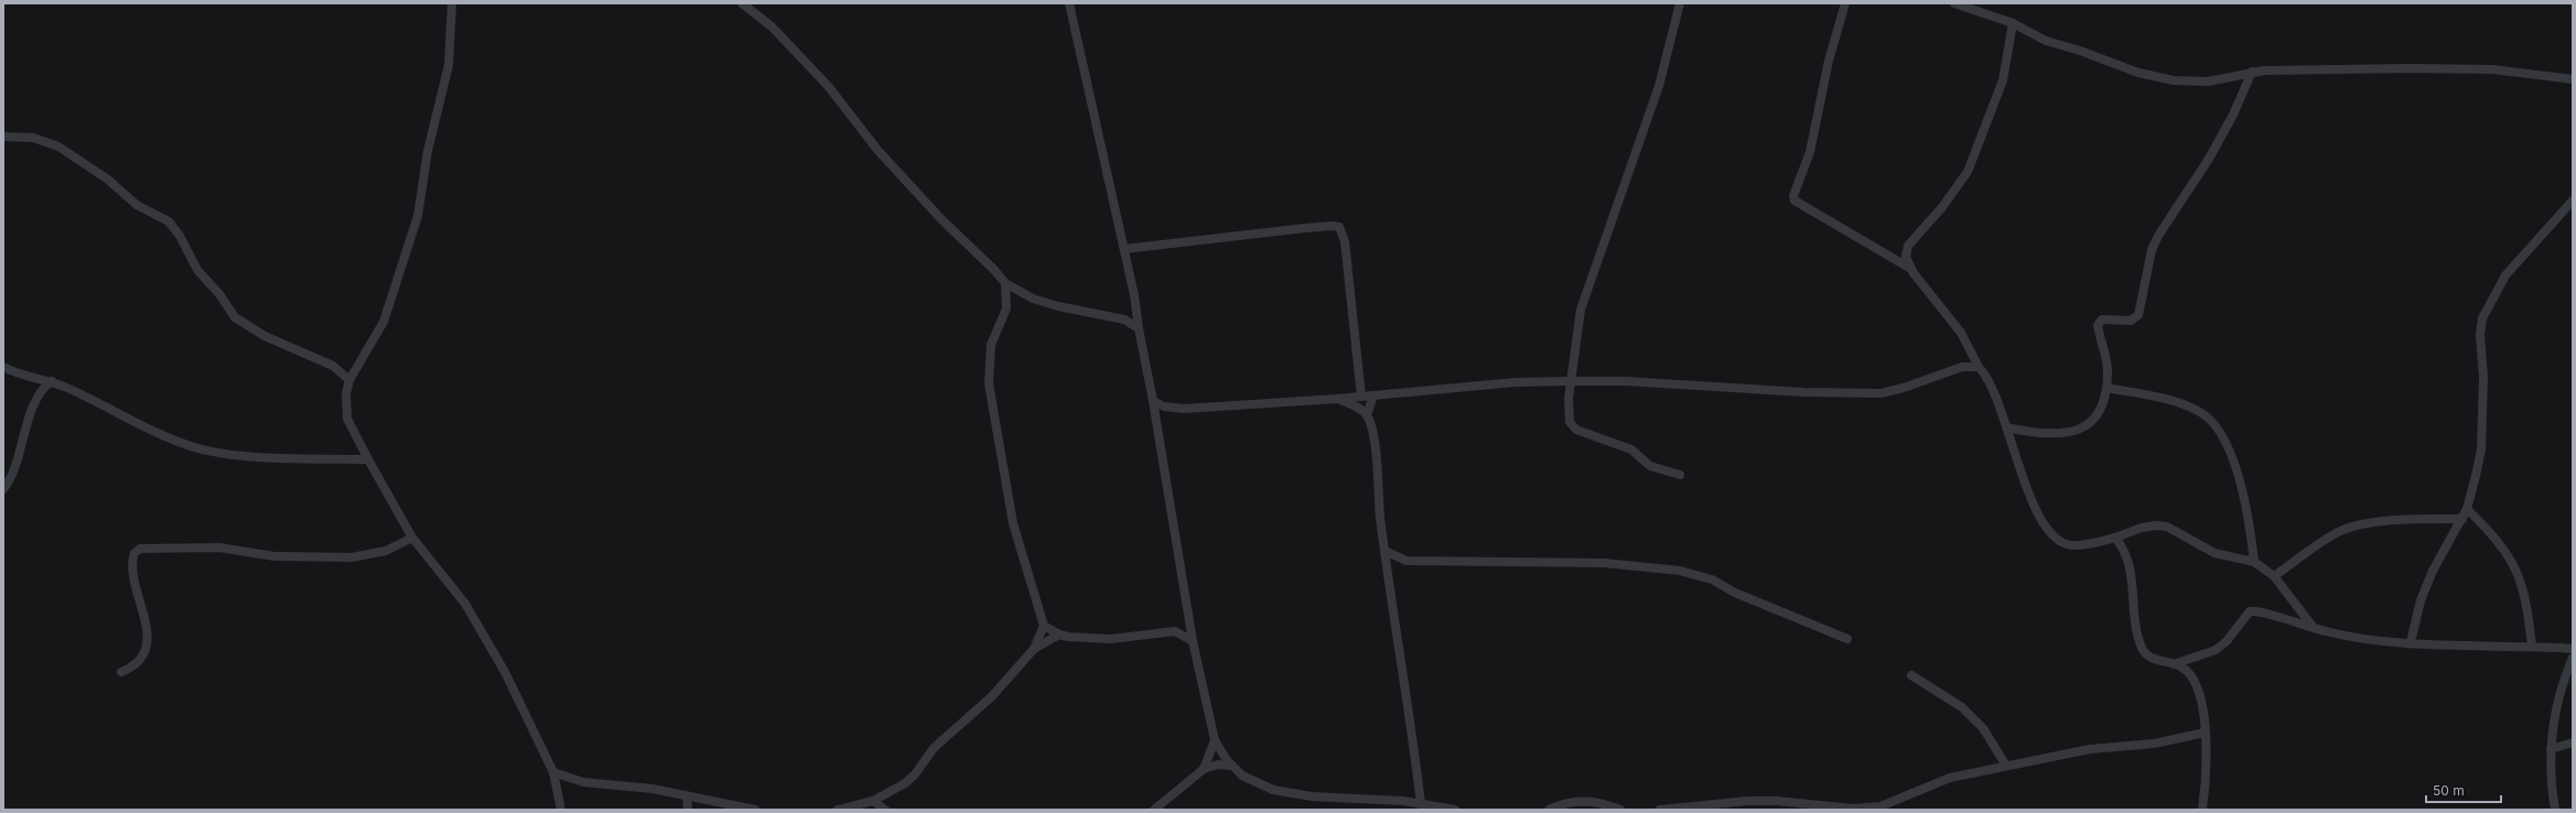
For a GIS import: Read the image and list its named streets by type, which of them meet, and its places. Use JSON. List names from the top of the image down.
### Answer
{
  "scale_bar": "50 m"
}
